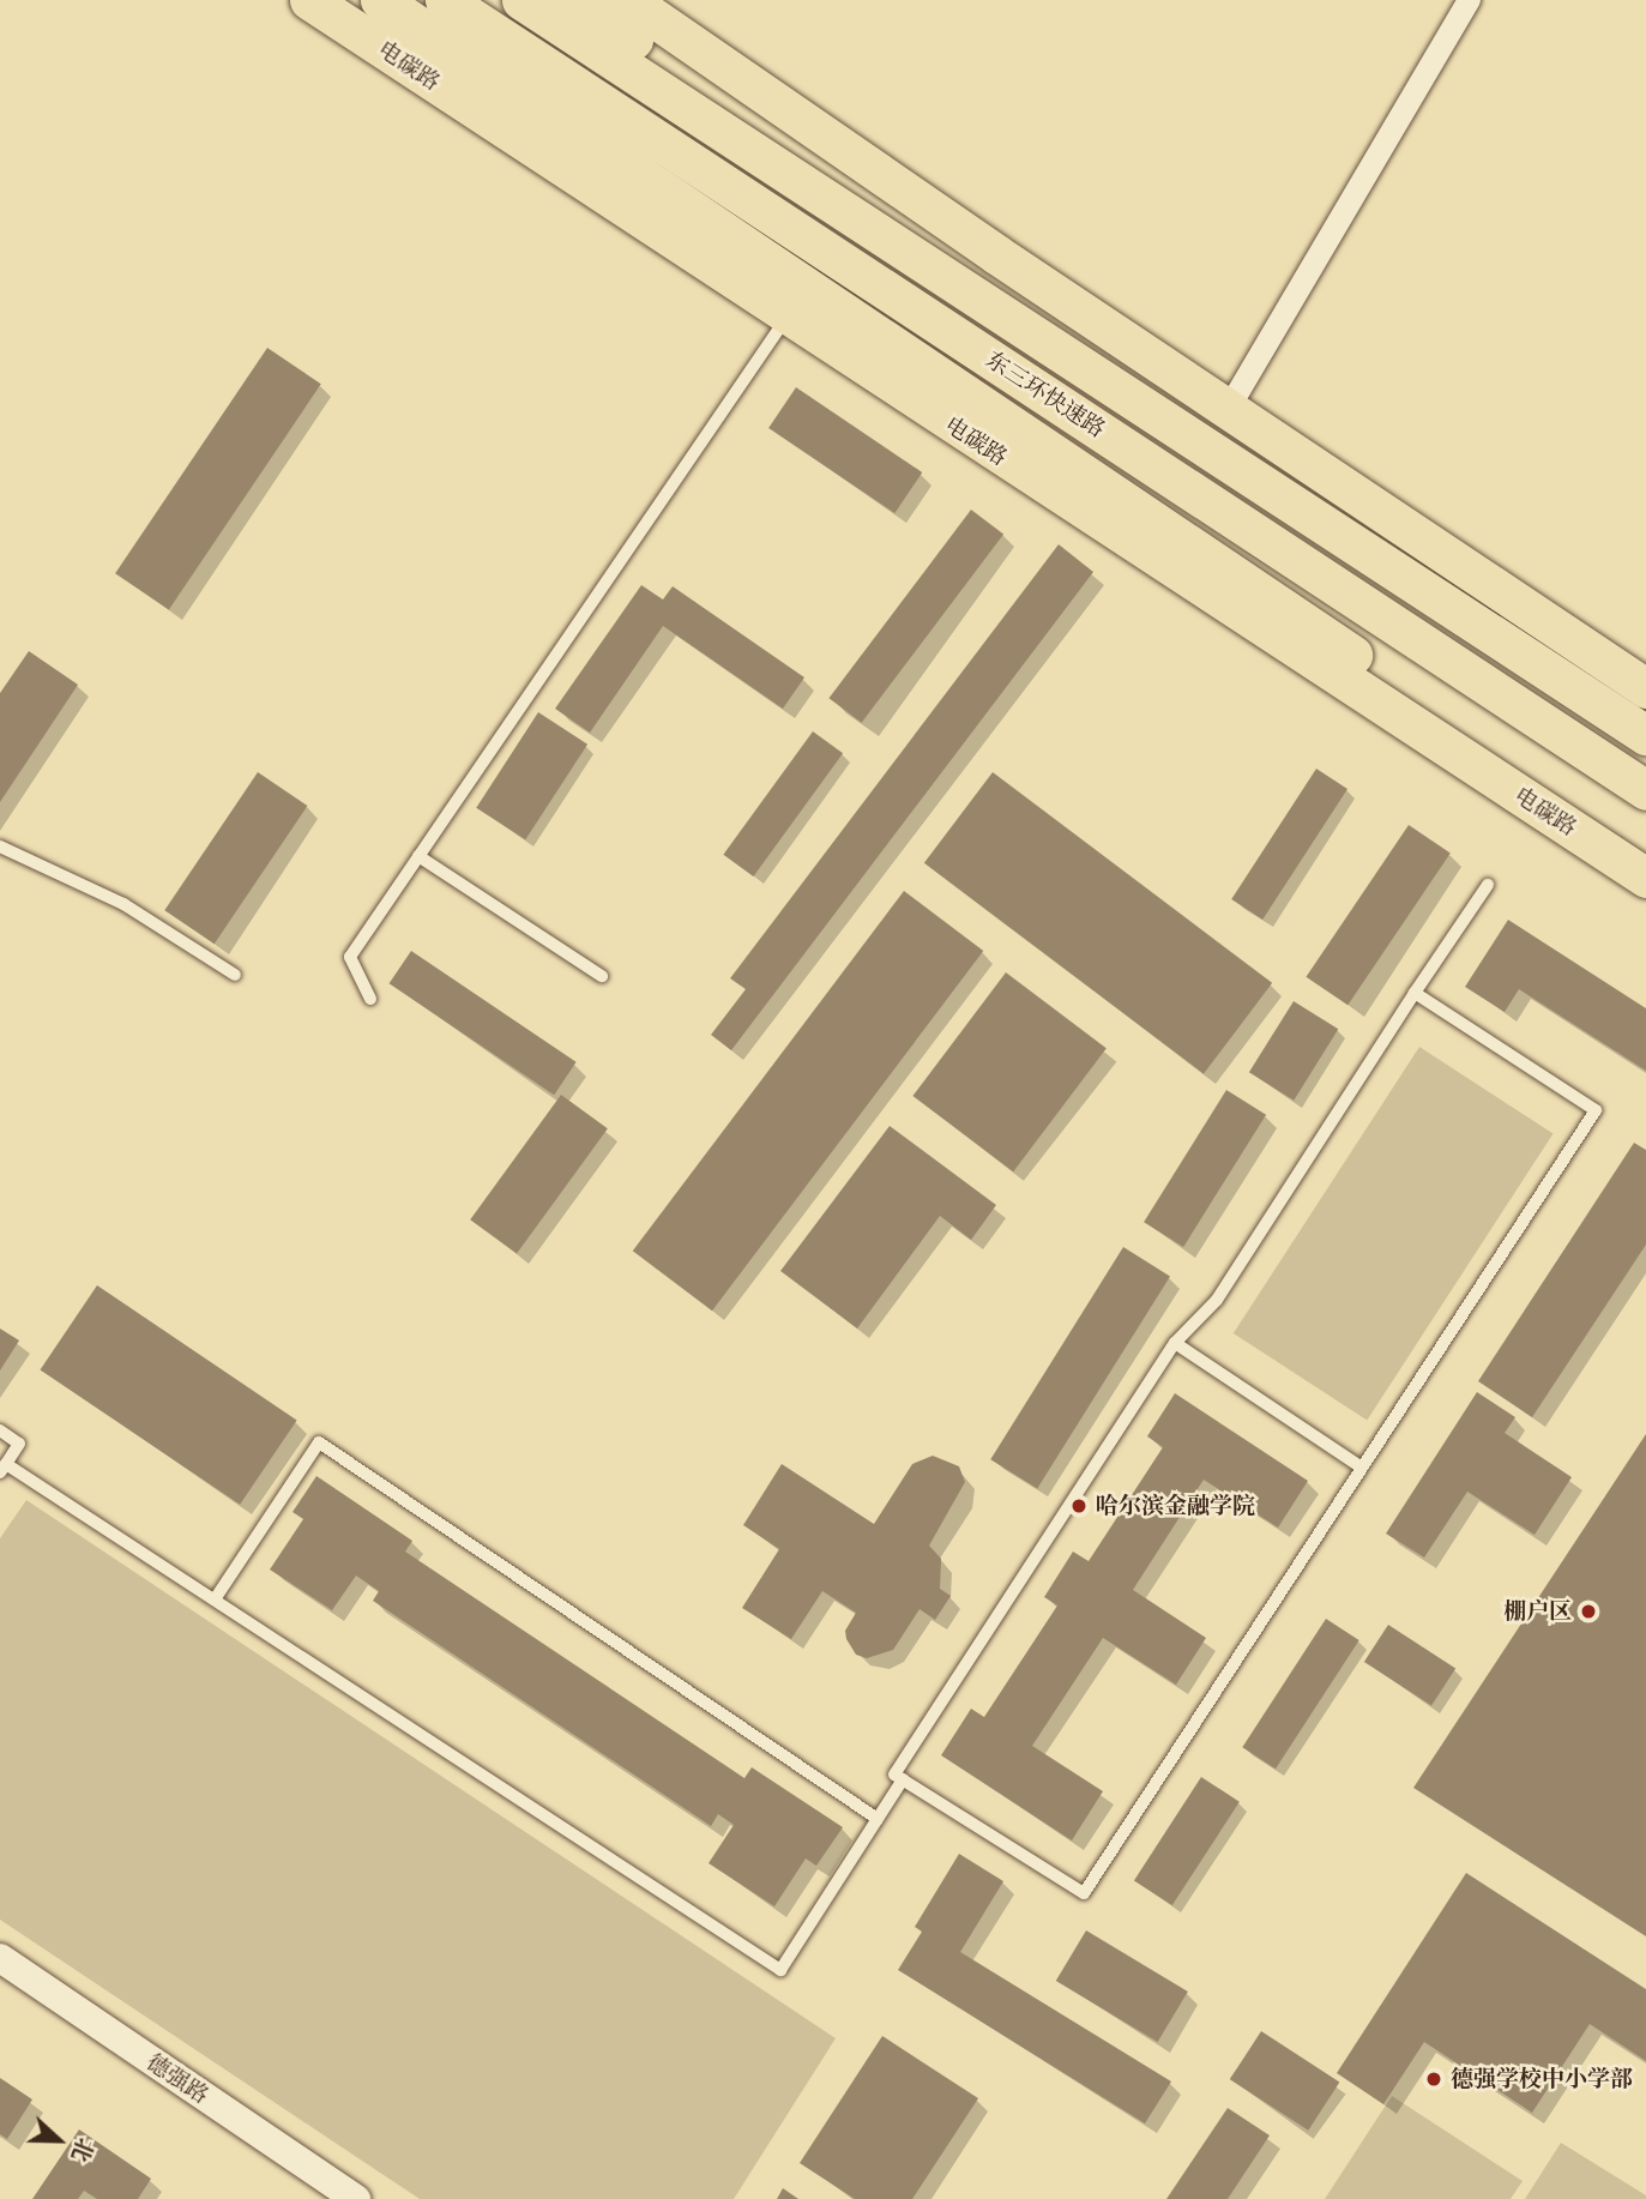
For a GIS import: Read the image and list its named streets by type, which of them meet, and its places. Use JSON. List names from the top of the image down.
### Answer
{
  "streets": {
    "highway": ["电碳路", "东三环快速路"],
    "street": ["德强路"]
  },
  "places": ["哈尔滨金融学院", "棚户区", "德强学校中小学部"],
  "north": "right"
}
